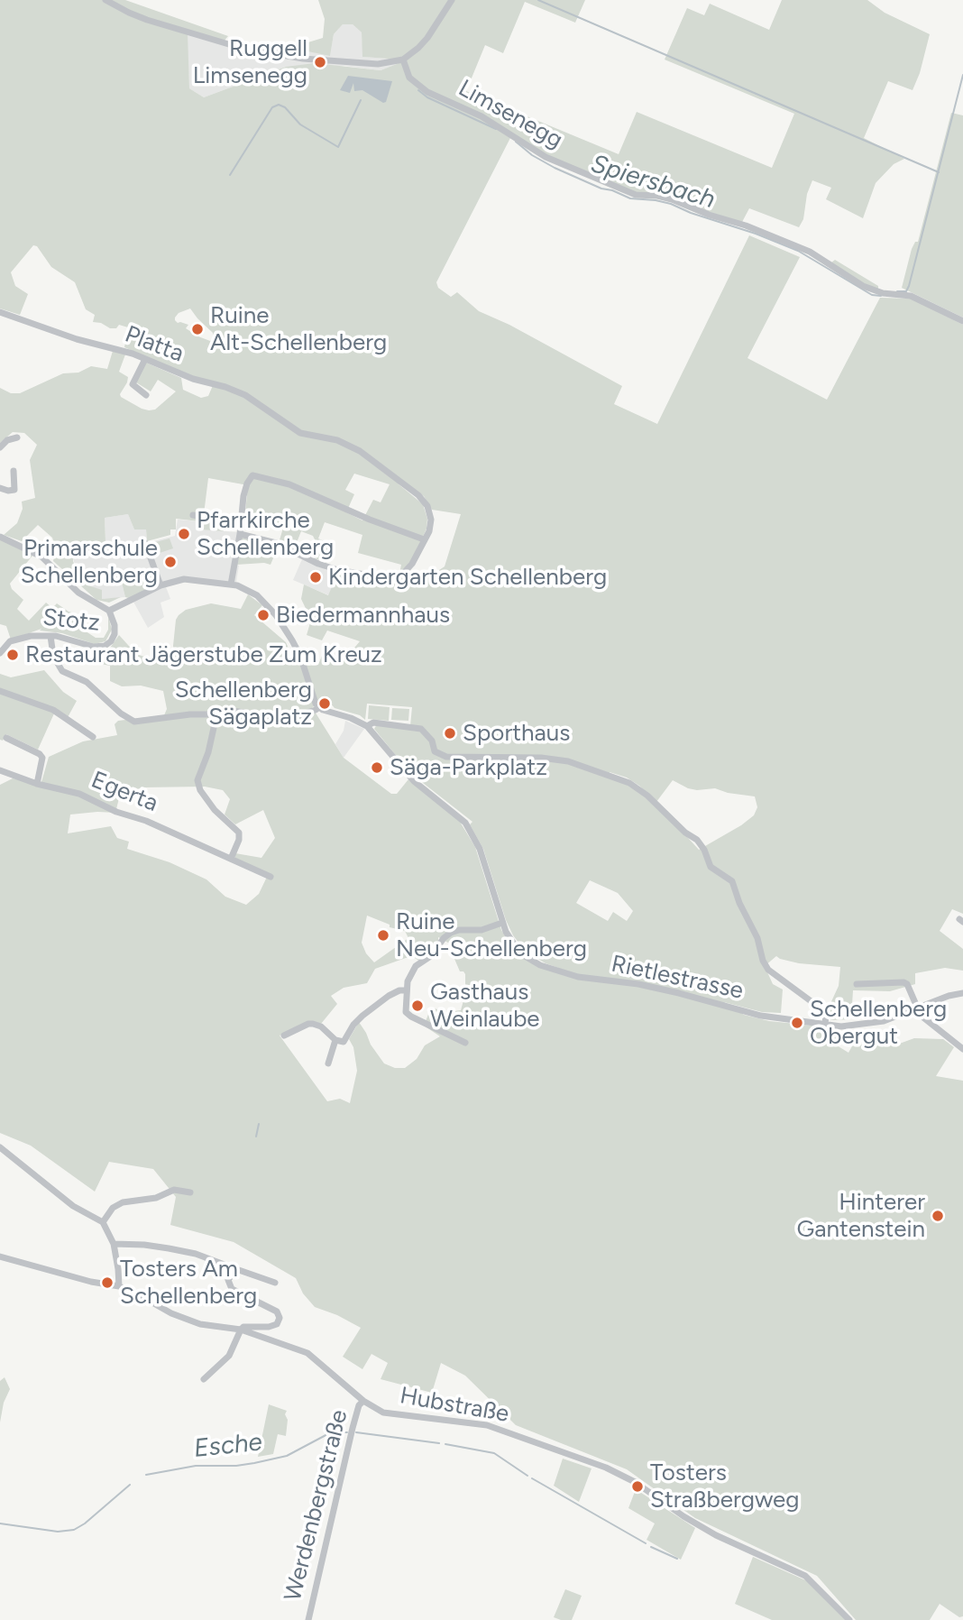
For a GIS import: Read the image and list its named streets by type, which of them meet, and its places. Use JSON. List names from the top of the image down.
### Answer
{
  "streets": {
    "street": [
      "Limsenegg",
      "Platta",
      "Stotz",
      "Egerta",
      "Rietlestrasse",
      "Hubstraße",
      "Werdenbergstraße"
    ]
  },
  "crossings": [
    ["Hubstraße", "Werdenbergstraße"]
  ],
  "water": ["Spiersbach", "Esche"],
  "places": [
    "Ruggell Limsenegg",
    "Ruine Alt-Schellenberg",
    "Pfarrkirche Schellenberg",
    "Primarschule Schellenberg",
    "Kindergarten Schellenberg",
    "Biedermannhaus",
    "Restaurant Jägerstube Zum Kreuz",
    "Schellenberg Sägaplatz",
    "Sporthaus",
    "Säga-Parkplatz",
    "Ruine Neu-Schellenberg",
    "Gasthaus Weinlaube",
    "Schellenberg Obergut",
    "Hinterer Gantenstein",
    "Tosters Am Schellenberg",
    "Tosters Straßbergweg"
  ]
}
